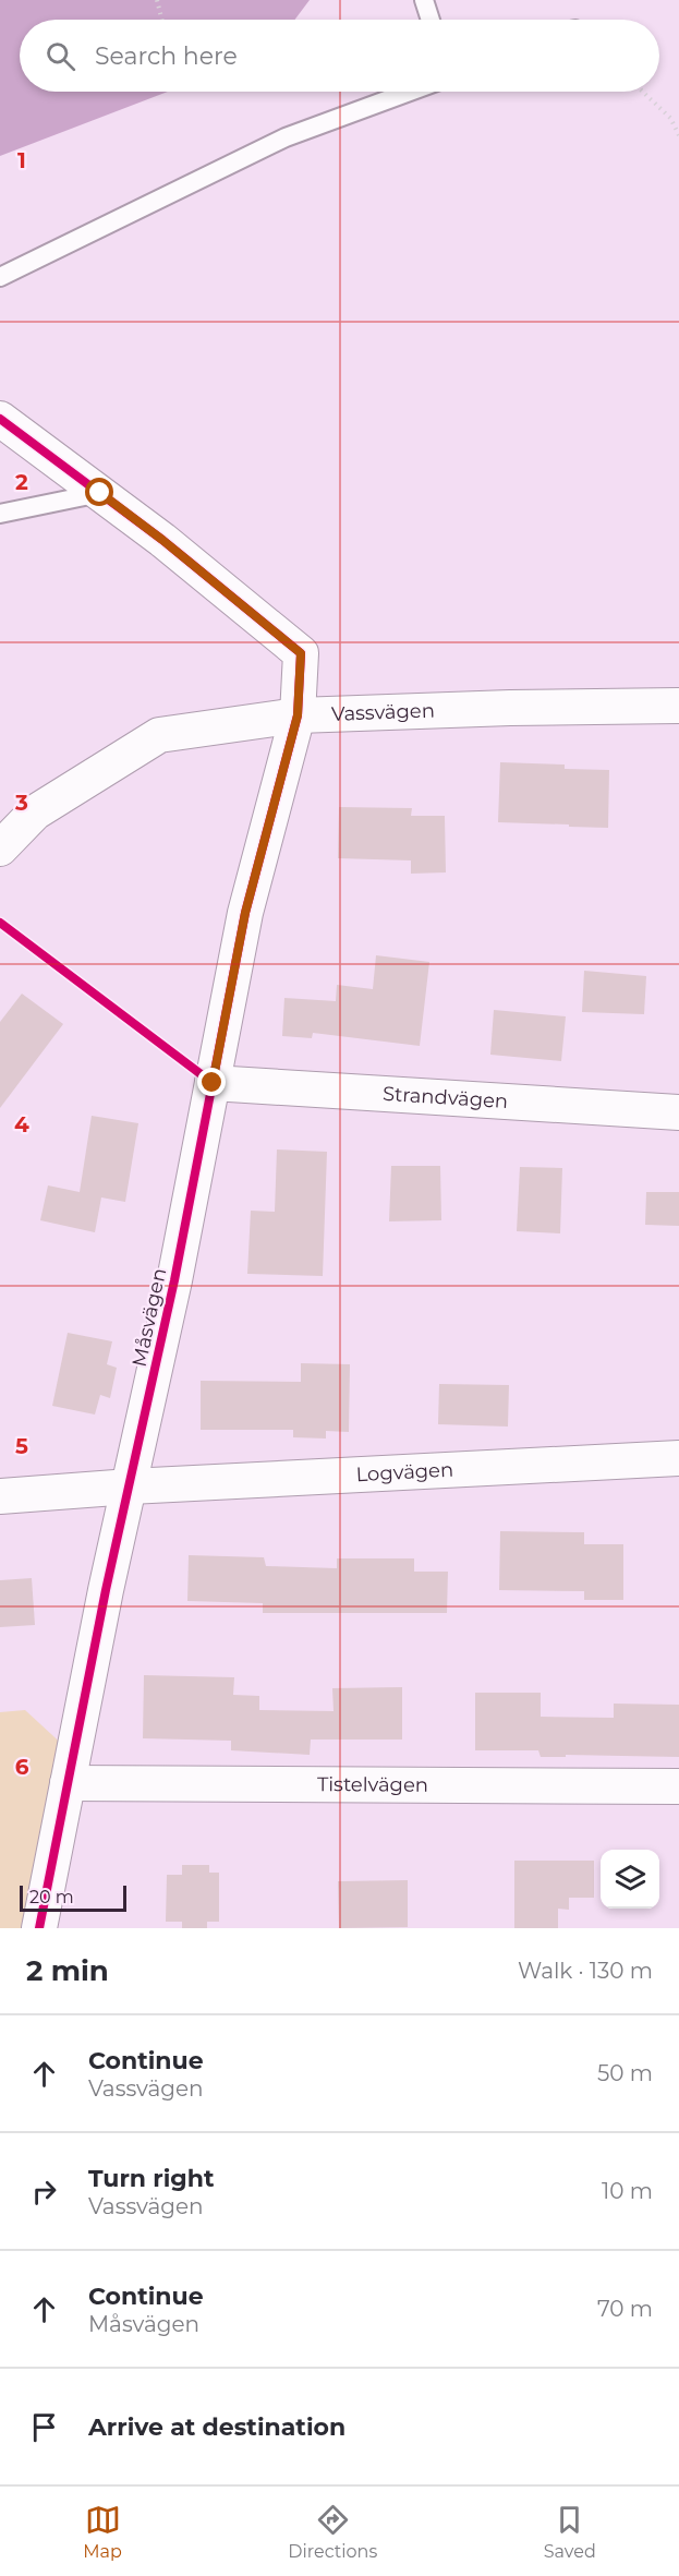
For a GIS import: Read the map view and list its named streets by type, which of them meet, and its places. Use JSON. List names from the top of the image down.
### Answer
{
  "streets": {
    "street": [
      "Vassvägen",
      "Strandvägen",
      "Måsvägen",
      "Logvägen",
      "Tistelvägen"
    ]
  },
  "crossings": [
    ["Vassvägen", "Måsvägen"],
    ["Strandvägen", "Måsvägen"],
    ["Måsvägen", "Logvägen"],
    ["Måsvägen", "Tistelvägen"]
  ],
  "scale_bar": "20 m",
  "page": {
    "search": "Search here",
    "scale": "20 m",
    "heading": ["2 min", "Walk · 130 m"],
    "list": [
      ["Continue", "Vassvägen", "50 m"],
      ["Turn right", "Vassvägen", "10 m"],
      ["Continue", "Måsvägen", "70 m"],
      "Arrive at destination"
    ],
    "nav": ["Map", "Directions", "Saved"]
  },
  "grid": {
    "rows": [
      "1",
      "2",
      "3",
      "4",
      "5",
      "6"
    ]
  }
}
